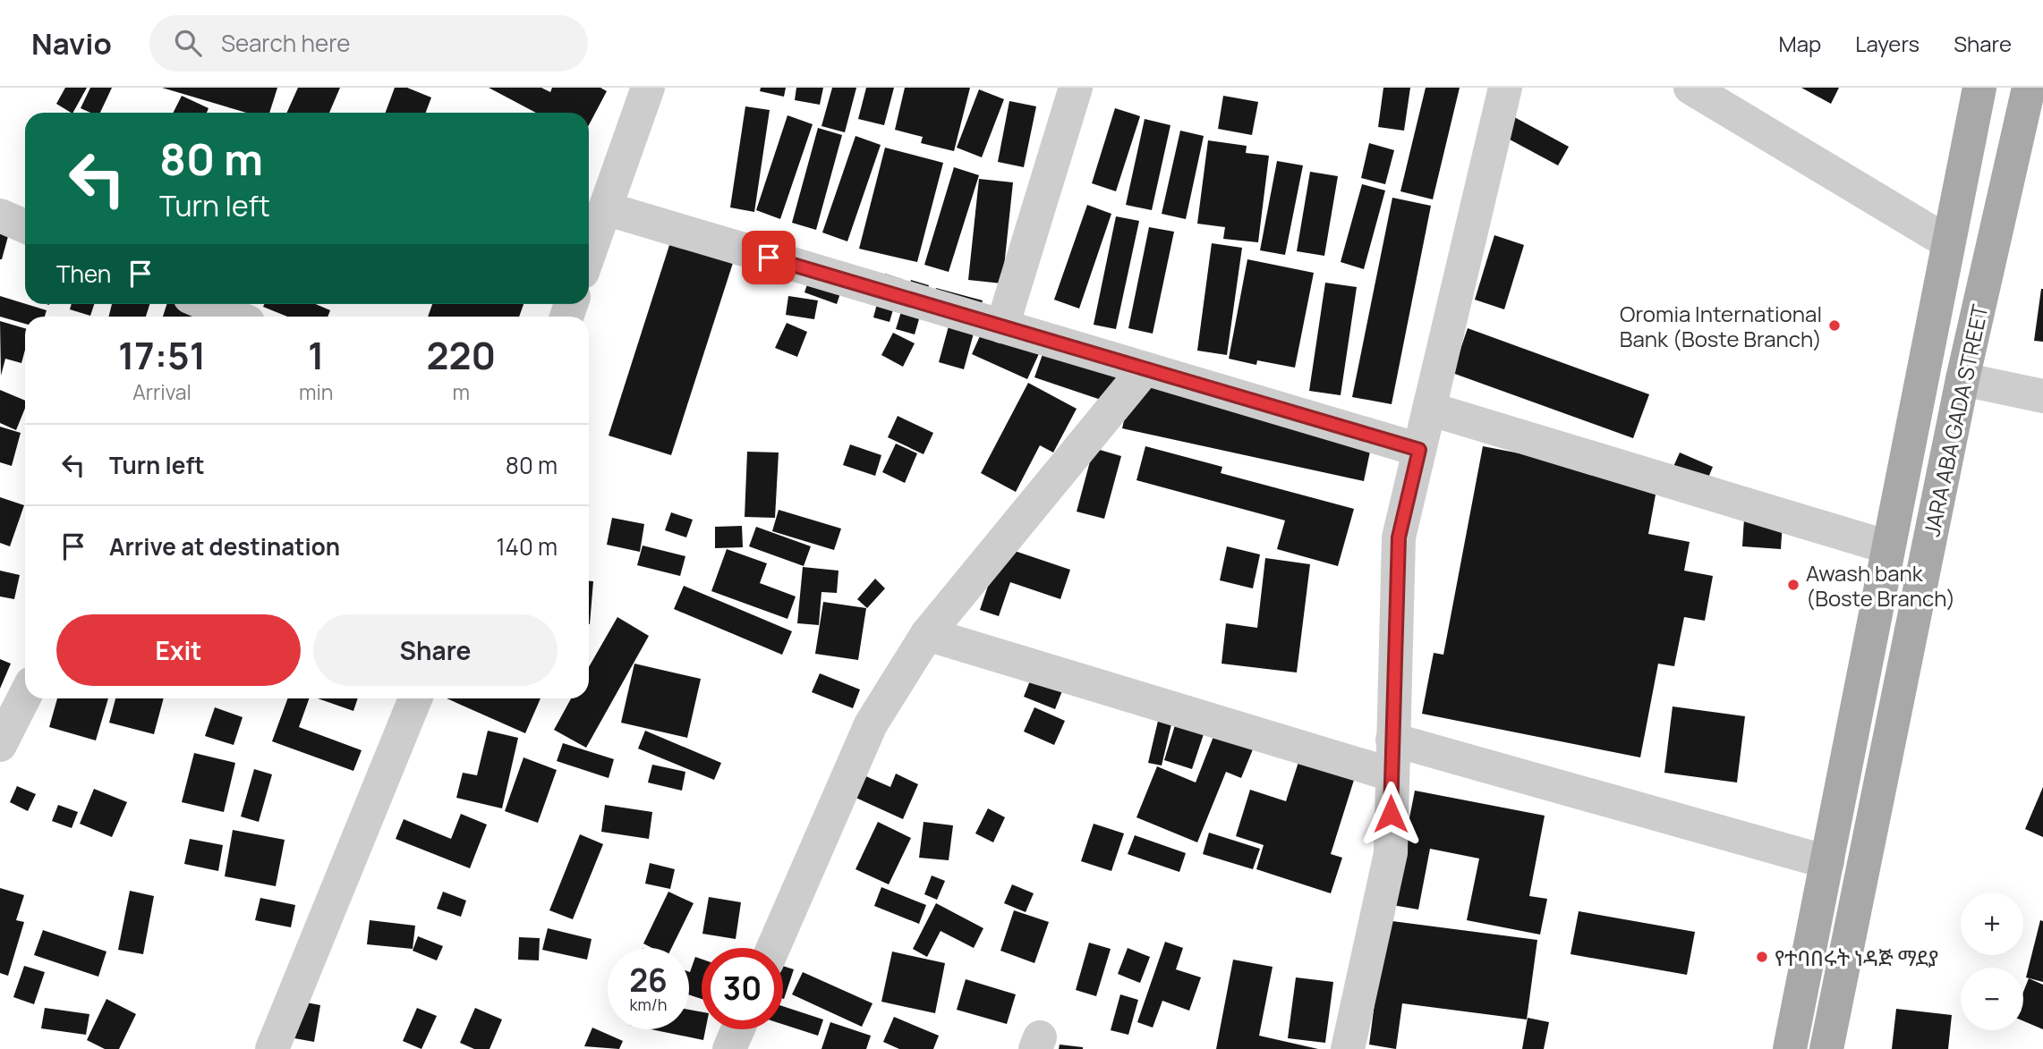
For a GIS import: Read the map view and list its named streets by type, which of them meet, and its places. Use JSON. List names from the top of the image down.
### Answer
{
  "streets": {
    "main road": ["JARA ABA GADA STREET"]
  },
  "places": ["Oromia International Bank (Boste Branch)", "Awash bank (Boste Branch)", "የተባበሩት ነዳጅ ማደያ"],
  "page": {
    "header": "Navio",
    "search": "Search here",
    "nav": ["Map", "Layers", "Share"],
    "turn": ["80 m", "Turn left"],
    "then": "Then",
    "eta": [
      "17:51",
      "Arrival",
      "1",
      "min",
      "220",
      "m"
    ],
    "list": [
      {
        "name": "Turn left",
        "value": "80 m"
      },
      {
        "name": "Arrive at destination",
        "value": "140 m"
      }
    ],
    "buttons": ["Exit", "Share"],
    "map_buttons": ["+", "−"],
    "speed": "26 km/h",
    "limit": "30"
  }
}
